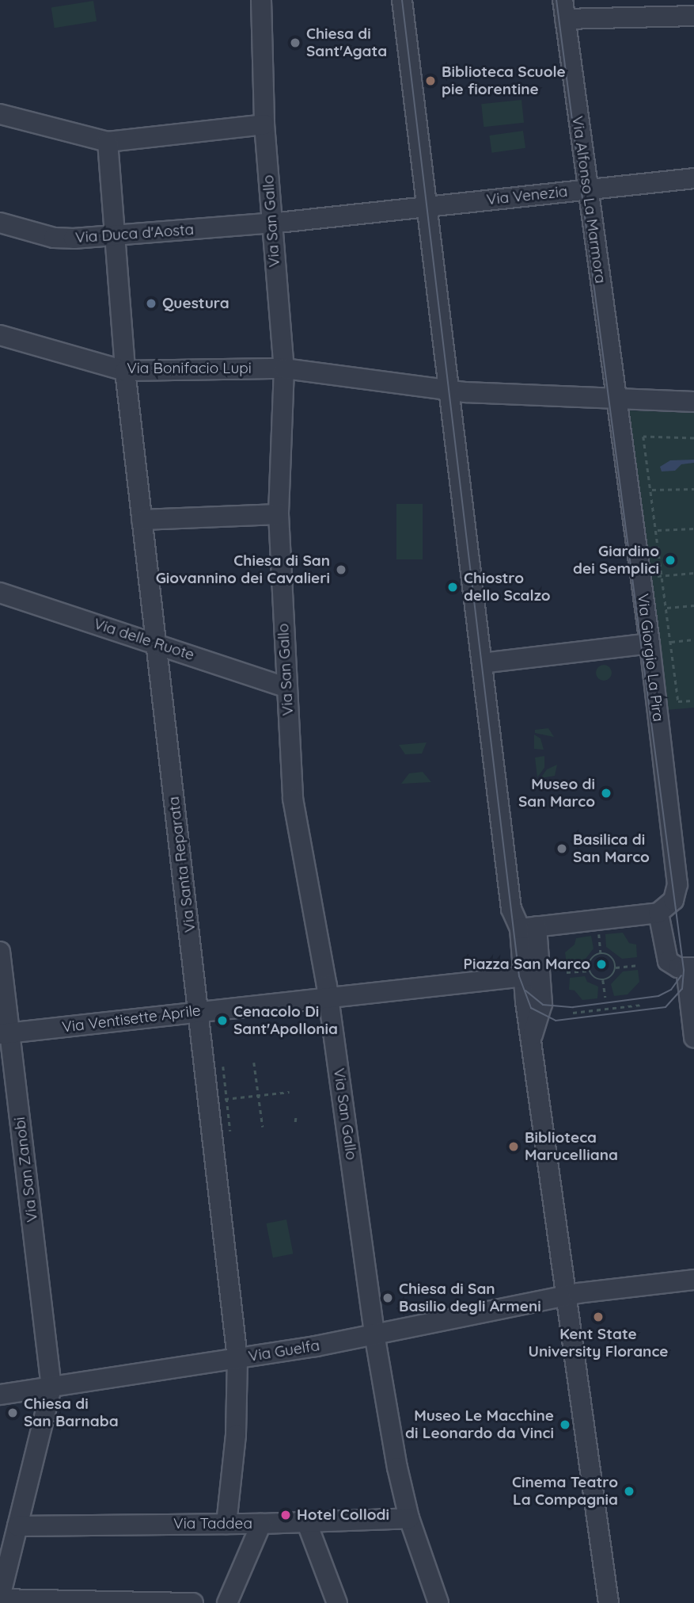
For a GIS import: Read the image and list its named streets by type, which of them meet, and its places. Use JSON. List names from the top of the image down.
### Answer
{
  "streets": {
    "street": [
      "Via Venezia",
      "Via Alfonso La Marmora",
      "Via San Gallo",
      "Via Duca d'Aosta",
      "Via Bonifacio Lupi",
      "Via delle Ruote",
      "Via Giorgio La Pira",
      "Via Santa Reparata",
      "Via Ventisette Aprile",
      "Via San Zanobi",
      "Via Guelfa",
      "Via Taddea"
    ]
  },
  "crossings": [
    ["Via Venezia", "Via Alfonso La Marmora"],
    ["Via Venezia", "Via San Gallo"],
    ["Via Venezia", "Via Duca d'Aosta"],
    ["Via Alfonso La Marmora", "Via Bonifacio Lupi"],
    ["Via Alfonso La Marmora", "Via Giorgio La Pira"],
    ["Via San Gallo", "Via Duca d'Aosta"],
    ["Via San Gallo", "Via Bonifacio Lupi"],
    ["Via San Gallo", "Via delle Ruote"],
    ["Via San Gallo", "Via Ventisette Aprile"],
    ["Via San Gallo", "Via Guelfa"],
    ["Via San Gallo", "Via Taddea"],
    ["Via Duca d'Aosta", "Via Santa Reparata"],
    ["Via Bonifacio Lupi", "Via Giorgio La Pira"],
    ["Via Bonifacio Lupi", "Via Santa Reparata"],
    ["Via delle Ruote", "Via Santa Reparata"],
    ["Via Santa Reparata", "Via Ventisette Aprile"],
    ["Via Santa Reparata", "Via Guelfa"],
    ["Via Santa Reparata", "Via Taddea"],
    ["Via Ventisette Aprile", "Via San Zanobi"],
    ["Via San Zanobi", "Via Guelfa"]
  ],
  "places": [
    "Chiesa di Sant'Agata",
    "Biblioteca Scuole pie fiorentine",
    "Questura",
    "Giardino dei Semplici",
    "Chiesa di San Giovannino dei Cavalieri",
    "Chiostro dello Scalzo",
    "Museo di San Marco",
    "Basilica di San Marco",
    "Piazza San Marco",
    "Cenacolo Di Sant'Apollonia",
    "Biblioteca Marucelliana",
    "Chiesa di San Basilio degli Armeni",
    "Kent State University Florance",
    "Chiesa di San Barnaba",
    "Museo Le Macchine di Leonardo da Vinci",
    "Cinema Teatro La Compagnia",
    "Hotel Collodi"
  ]
}
